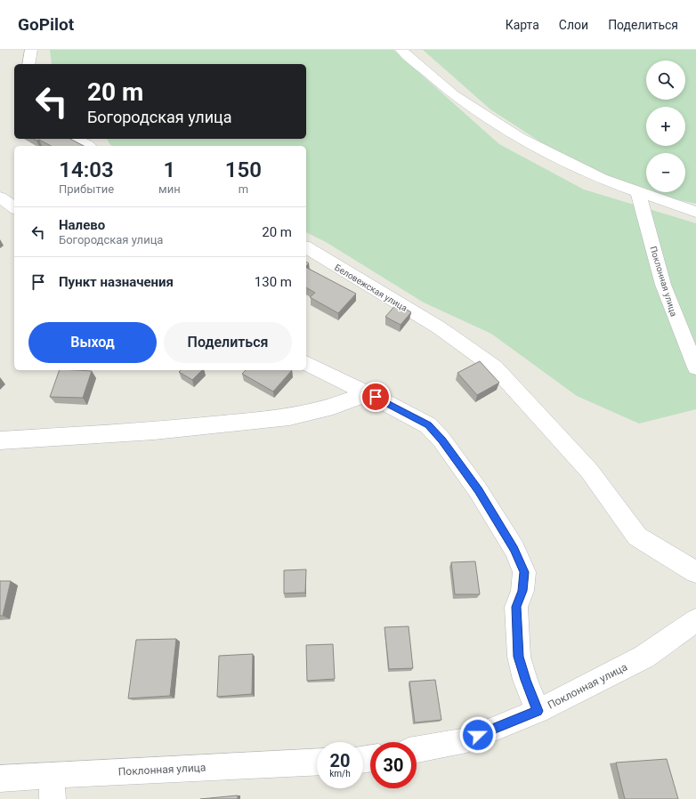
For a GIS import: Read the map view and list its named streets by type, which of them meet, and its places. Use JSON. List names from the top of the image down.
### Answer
{
  "streets": {
    "street": ["Поклонная улица", "Беловежская улица"]
  },
  "page": {
    "header": "GoPilot",
    "nav": ["Карта", "Слои", "Поделиться"],
    "map_buttons": ["+", "−"],
    "turn": ["20 m", "Богородская улица"],
    "eta": [
      "14:03",
      "Прибытие",
      "1",
      "мин",
      "150",
      "m"
    ],
    "list": [
      {
        "name": "Налево",
        "note": "Богородская улица",
        "value": "20 m"
      },
      {
        "name": "Пункт назначения",
        "value": "130 m"
      }
    ],
    "buttons": ["Выход", "Поделиться"],
    "speed": "20 km/h",
    "limit": "30"
  }
}
